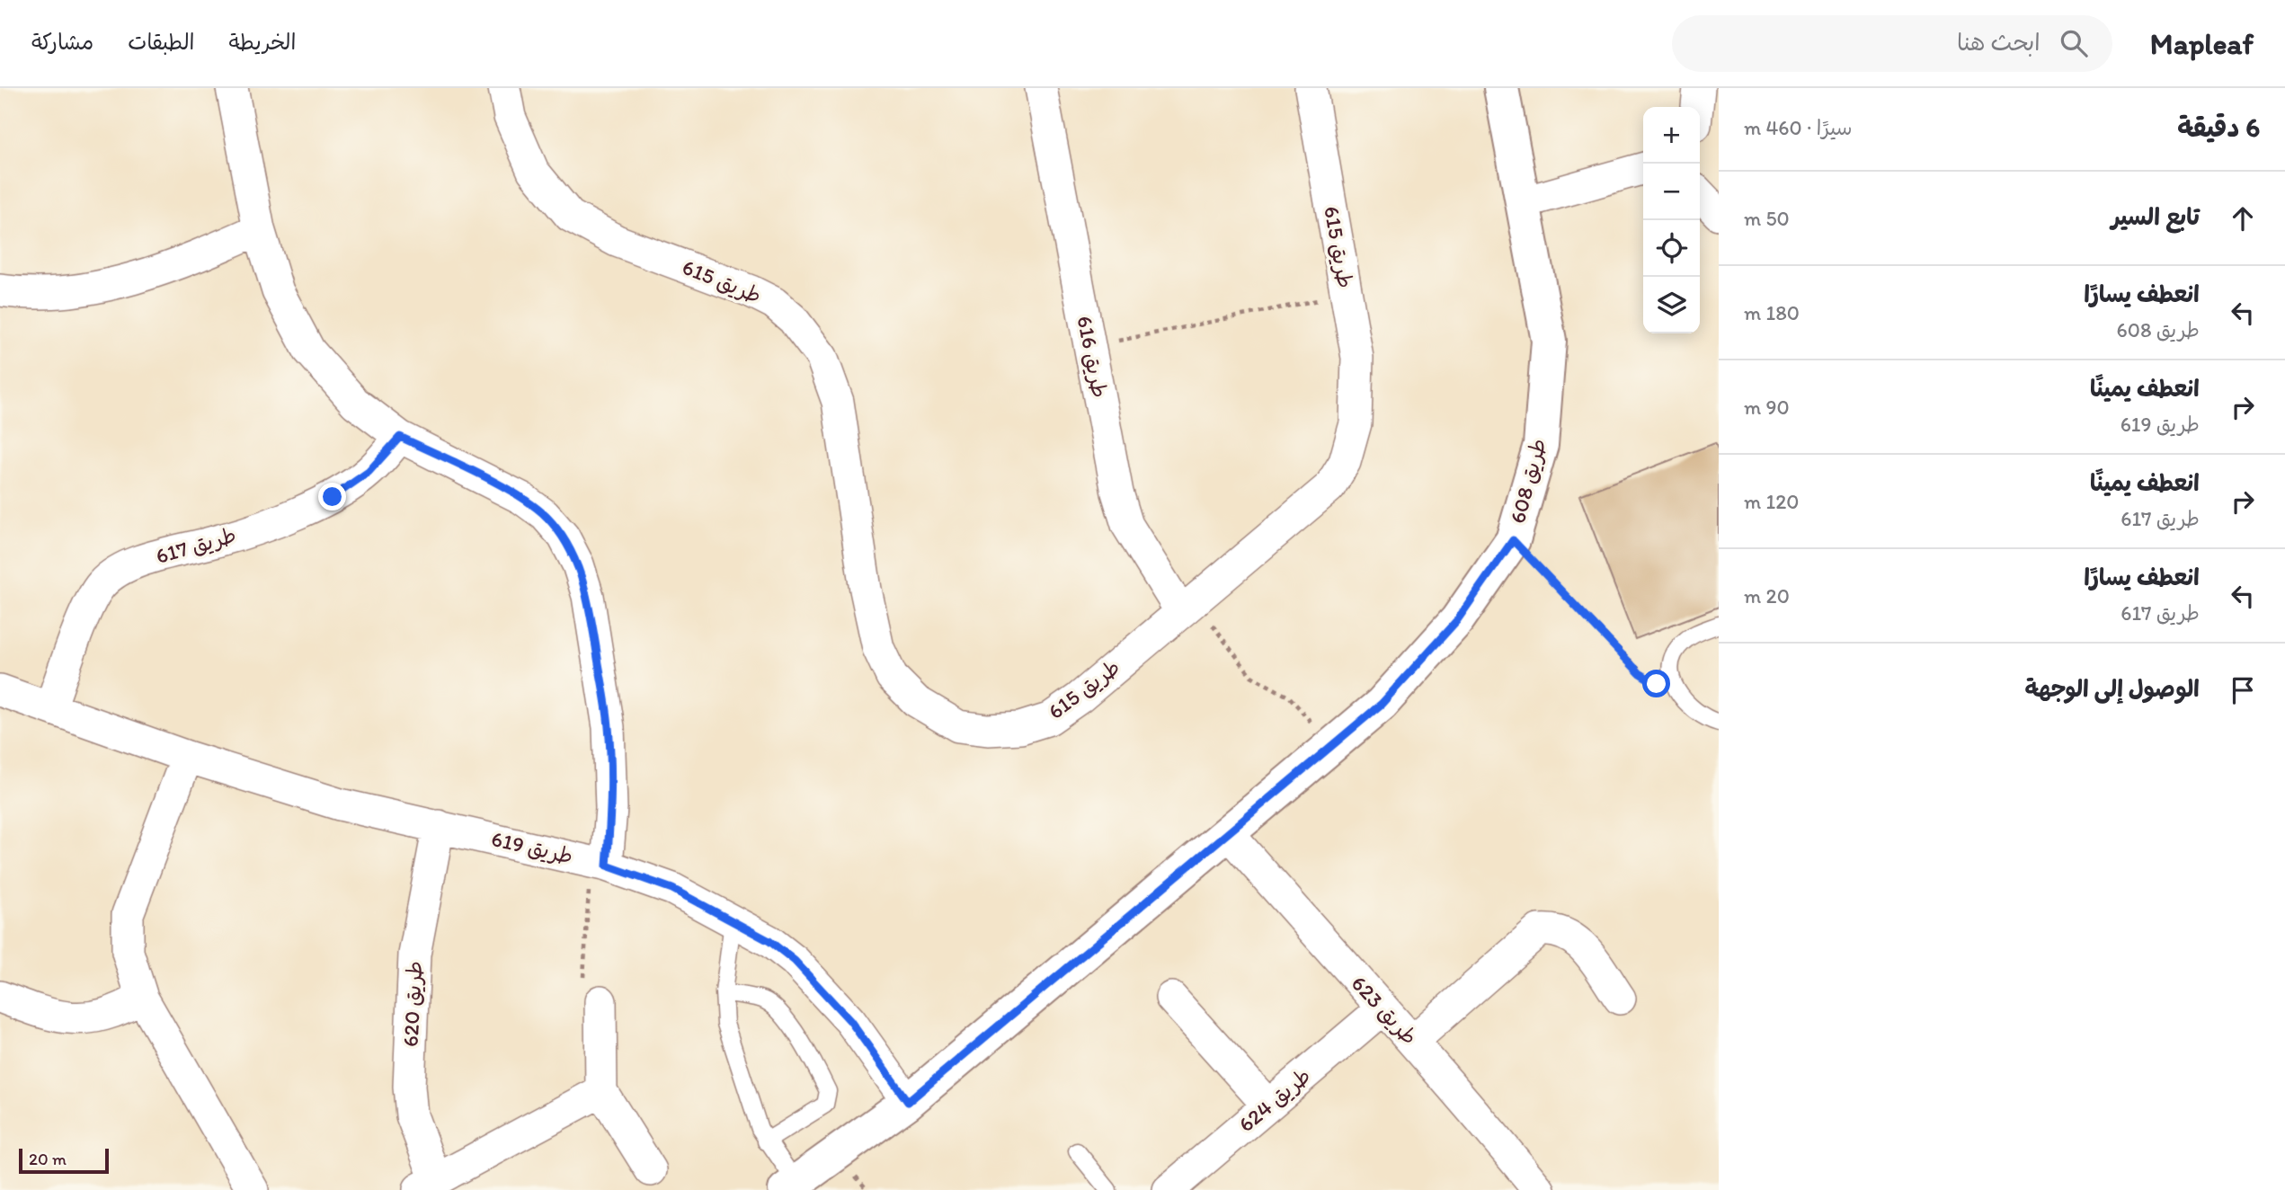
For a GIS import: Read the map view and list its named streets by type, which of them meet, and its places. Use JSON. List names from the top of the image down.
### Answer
{
  "streets": {
    "street": [
      "طريق 615",
      "طريق 616",
      "طريق 608",
      "طريق 617",
      "طريق 619",
      "طريق 620",
      "طريق 623",
      "طريق 624"
    ]
  },
  "crossings": [
    ["طريق 615", "طريق 616"],
    ["طريق 608", "طريق 619"],
    ["طريق 608", "طريق 623"],
    ["طريق 617", "طريق 619"],
    ["طريق 619", "طريق 620"],
    ["طريق 623", "طريق 624"]
  ],
  "scale_bar": "20 m",
  "page": {
    "header": "Mapleaf",
    "search": "ابحث هنا",
    "nav": ["الخريطة", "الطبقات", "مشاركة"],
    "heading": ["6 دقيقة", "سيرًا · 460 m"],
    "map_buttons": ["+", "−"],
    "list": [
      ["تابع السير", "50 m"],
      ["انعطف يسارًا", "طريق 608", "180 m"],
      ["انعطف يمينًا", "طريق 619", "90 m"],
      ["انعطف يمينًا", "طريق 617", "120 m"],
      ["انعطف يسارًا", "طريق 617", "20 m"],
      "الوصول إلى الوجهة"
    ],
    "scale": "20 m"
  }
}
